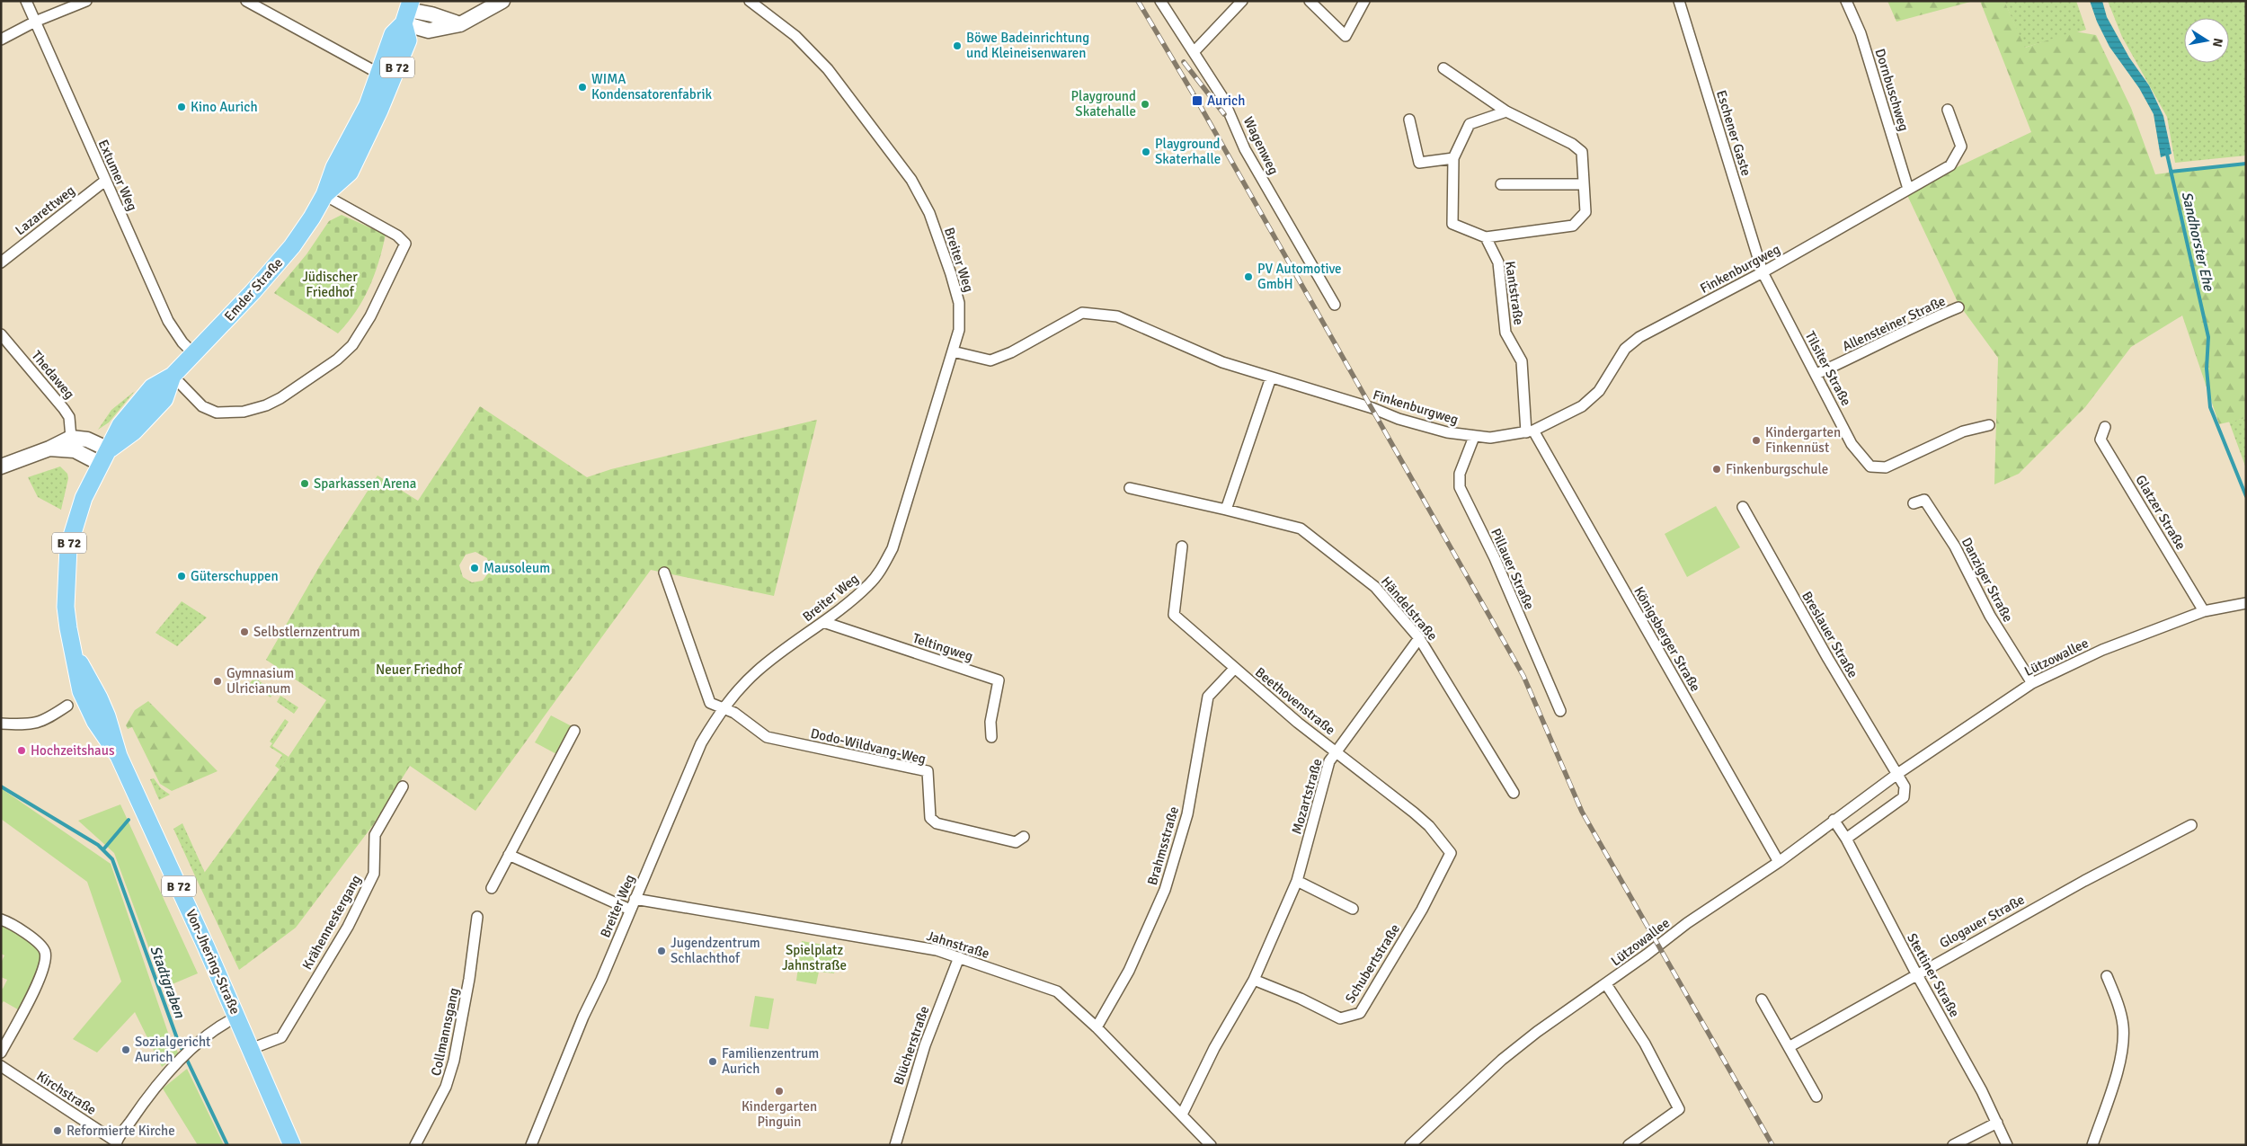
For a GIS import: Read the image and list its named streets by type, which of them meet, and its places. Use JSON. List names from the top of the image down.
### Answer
{
  "streets": {
    "main road": ["B 72", "Emder Straße", "Von-Jhering-Straße"],
    "street": [
      "Dornbuschweg",
      "Eschener Gaste",
      "Wagenweg",
      "Extumer Weg",
      "Lazarettweg",
      "Breiter Weg",
      "Finkenburgweg",
      "Kantstraße",
      "Allensteiner Straße",
      "Tilsiter Straße",
      "Thedaweg",
      "Glatzer Straße",
      "Pillauer Straße",
      "Danziger Straße",
      "Händelstraße",
      "Breslauer Straße",
      "Königsberger Straße",
      "Teltingweg",
      "Lützowallee",
      "Beethovenstraße",
      "Dodo-Wildvang-Weg",
      "Mozartstraße",
      "Brahmsstraße",
      "Glogauer Straße",
      "Krähennestergang",
      "Jahnstraße",
      "Schubertstraße",
      "Stettiner Straße",
      "Collmannsgang",
      "Blücherstraße",
      "Kirchstraße"
    ]
  },
  "crossings": [
    ["Dornbuschweg", "Finkenburgweg"],
    ["Eschener Gaste", "Finkenburgweg"],
    ["Eschener Gaste", "Tilsiter Straße"],
    ["Extumer Weg", "Lazarettweg"],
    ["Extumer Weg", "Emder Straße"],
    ["Breiter Weg", "Finkenburgweg"],
    ["Breiter Weg", "Teltingweg"],
    ["Breiter Weg", "Dodo-Wildvang-Weg"],
    ["Breiter Weg", "Jahnstraße"],
    ["Finkenburgweg", "Kantstraße"],
    ["Finkenburgweg", "Tilsiter Straße"],
    ["Finkenburgweg", "Pillauer Straße"],
    ["Finkenburgweg", "Königsberger Straße"],
    ["Emder Straße", "Von-Jhering-Straße"],
    ["Kantstraße", "Königsberger Straße"],
    ["Allensteiner Straße", "Tilsiter Straße"],
    ["Glatzer Straße", "Lützowallee"],
    ["Danziger Straße", "Lützowallee"],
    ["Händelstraße", "Mozartstraße"],
    ["Breslauer Straße", "Lützowallee"],
    ["Königsberger Straße", "Lützowallee"],
    ["Lützowallee", "Stettiner Straße"],
    ["Beethovenstraße", "Mozartstraße"],
    ["Beethovenstraße", "Brahmsstraße"],
    ["Beethovenstraße", "Schubertstraße"],
    ["Mozartstraße", "Jahnstraße"],
    ["Mozartstraße", "Schubertstraße"],
    ["Brahmsstraße", "Jahnstraße"],
    ["Glogauer Straße", "Stettiner Straße"],
    ["Krähennestergang", "Von-Jhering-Straße"],
    ["Jahnstraße", "Blücherstraße"]
  ],
  "water": ["Sandhorster Ehe", "Stadtgraben"],
  "parks": ["Jüdischer Friedhof", "Neuer Friedhof", "Spielplatz Jahnstraße"],
  "places": {
    "other": [
      "Böwe Badeinrichtung und Kleineisenwaren",
      "WIMA Kondensatorenfabrik",
      "Playground Skatehalle",
      "Kino Aurich",
      "Playground Skaterhalle",
      "PV Automotive GmbH",
      "Kindergarten Finkennüst",
      "Finkenburgschule",
      "Sparkassen Arena",
      "Mausoleum",
      "Güterschuppen",
      "Selbstlernzentrum",
      "Gymnasium Ulricianum",
      "Hochzeitshaus",
      "Jugendzentrum Schlachthof",
      "Sozialgericht Aurich",
      "Familienzentrum Aurich",
      "Kindergarten Pinguin",
      "Reformierte Kirche"
    ],
    "transit": ["Aurich"]
  },
  "north": "right"
}
